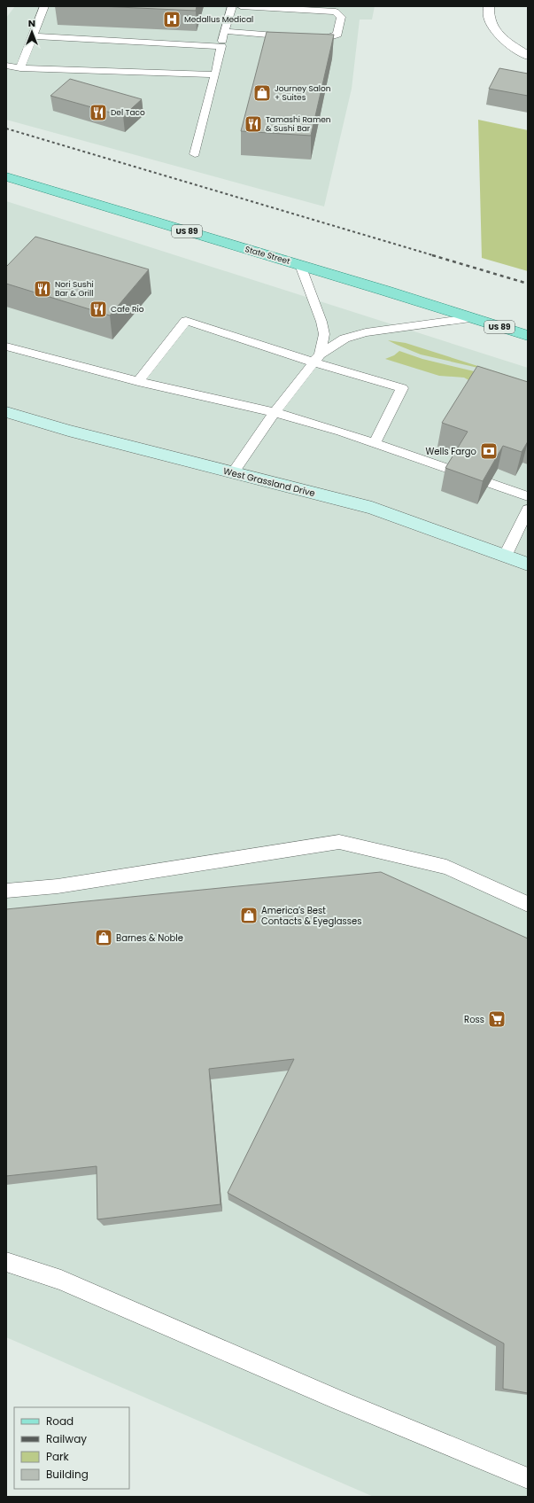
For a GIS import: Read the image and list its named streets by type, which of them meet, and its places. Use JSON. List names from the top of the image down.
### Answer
{
  "streets": {
    "main road": ["US 89", "State Street"],
    "street": ["West Grassland Drive"]
  },
  "places": {
    "hospital": ["Medallus Medical"],
    "shop": ["Journey Salon + Suites", "America's Best Contacts & Eyeglasses", "Barnes & Noble"],
    "restaurant": [
      "Del Taco",
      "Tamashi Ramen & Sushi Bar",
      "Nori Sushi Bar & Grill",
      "Cafe Rio"
    ],
    "bank": ["Wells Fargo"],
    "supermarket": ["Ross"]
  },
  "legend": [
    "Road",
    "Railway",
    "Park",
    "Building"
  ],
  "north": "top"
}
